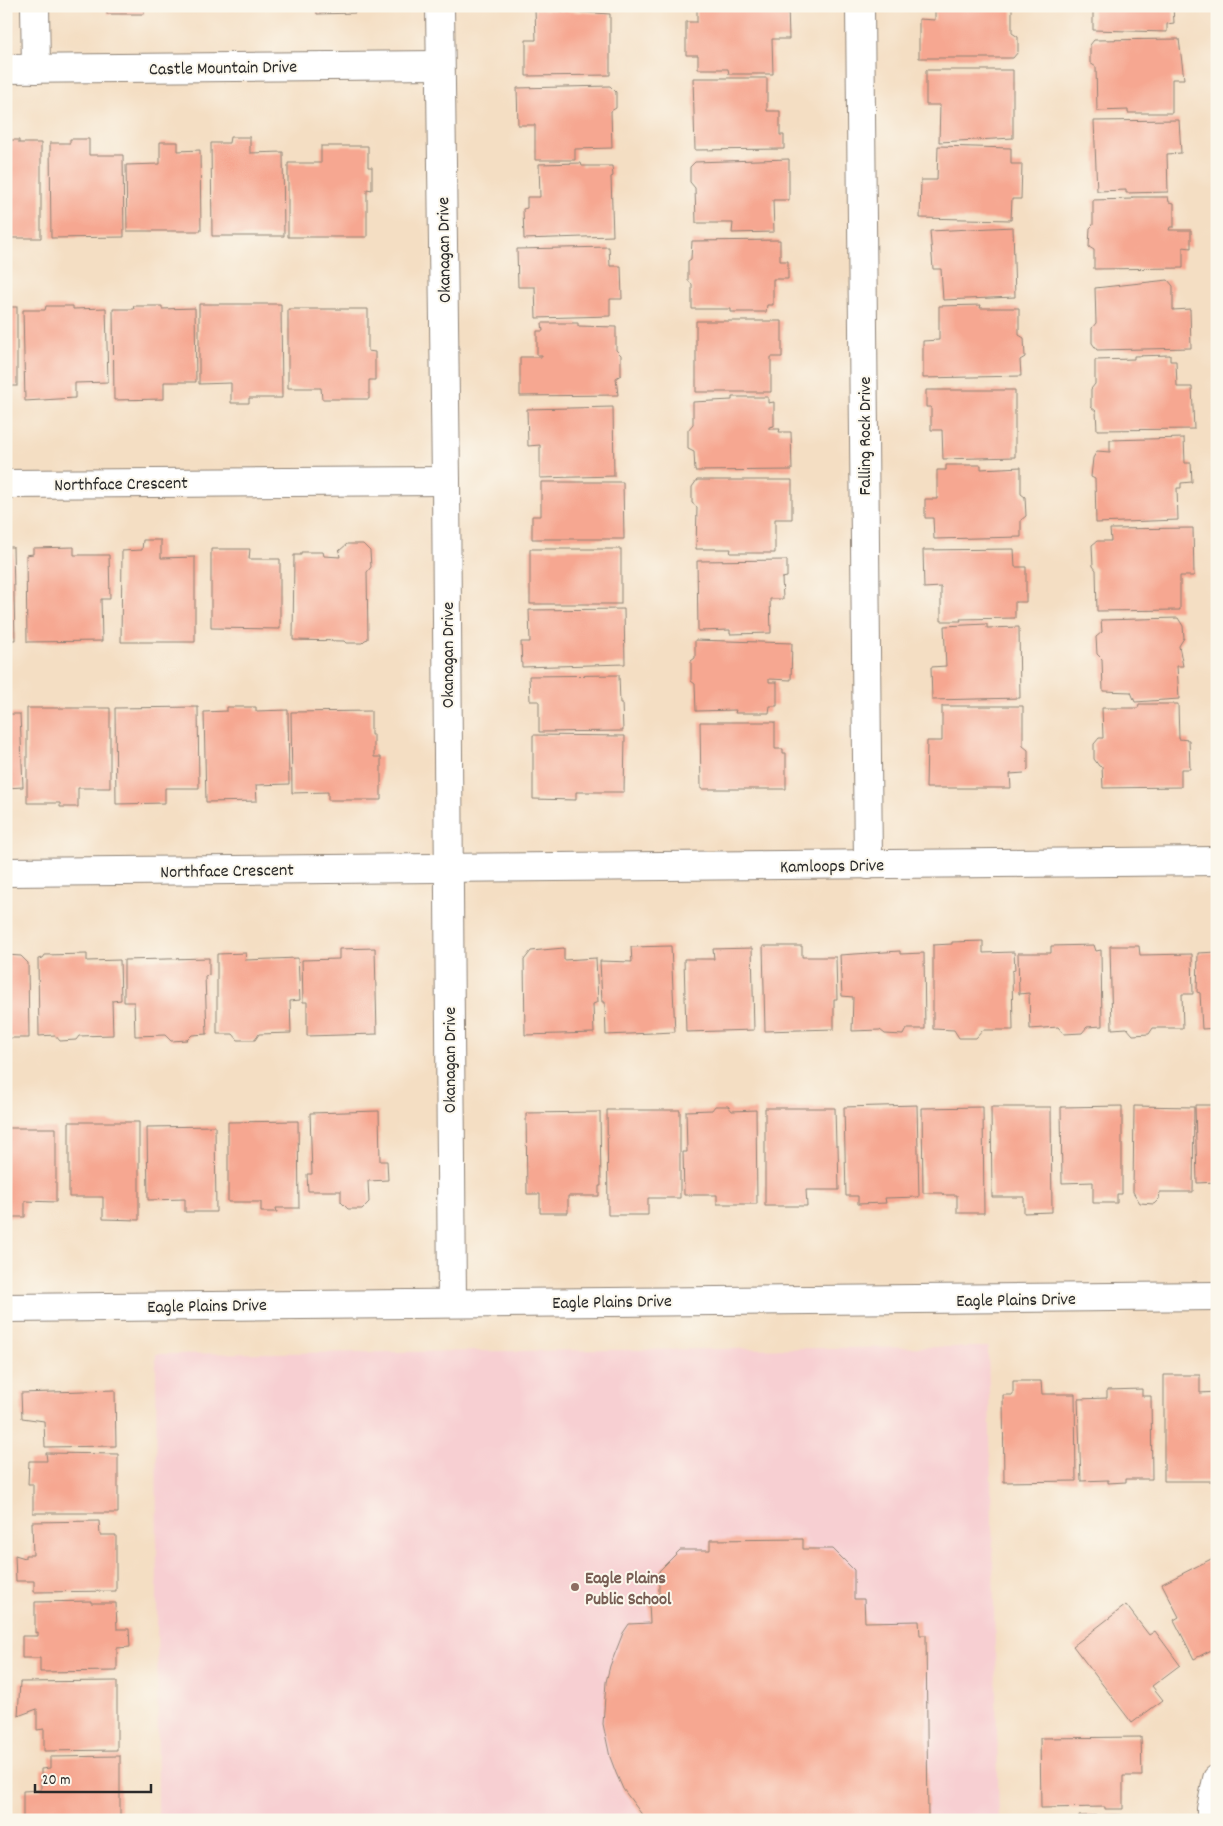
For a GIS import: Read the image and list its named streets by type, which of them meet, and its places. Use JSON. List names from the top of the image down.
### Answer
{
  "streets": {
    "street": [
      "Castle Mountain Drive",
      "Okanagan Drive",
      "Falling Rock Drive",
      "Northface Crescent",
      "Kamloops Drive",
      "Eagle Plains Drive"
    ]
  },
  "crossings": [
    ["Castle Mountain Drive", "Okanagan Drive"],
    ["Okanagan Drive", "Northface Crescent"],
    ["Okanagan Drive", "Kamloops Drive"],
    ["Okanagan Drive", "Eagle Plains Drive"],
    ["Falling Rock Drive", "Kamloops Drive"],
    ["Northface Crescent", "Kamloops Drive"]
  ],
  "places": ["Eagle Plains Public School"],
  "scale_bar": "20 m"
}
